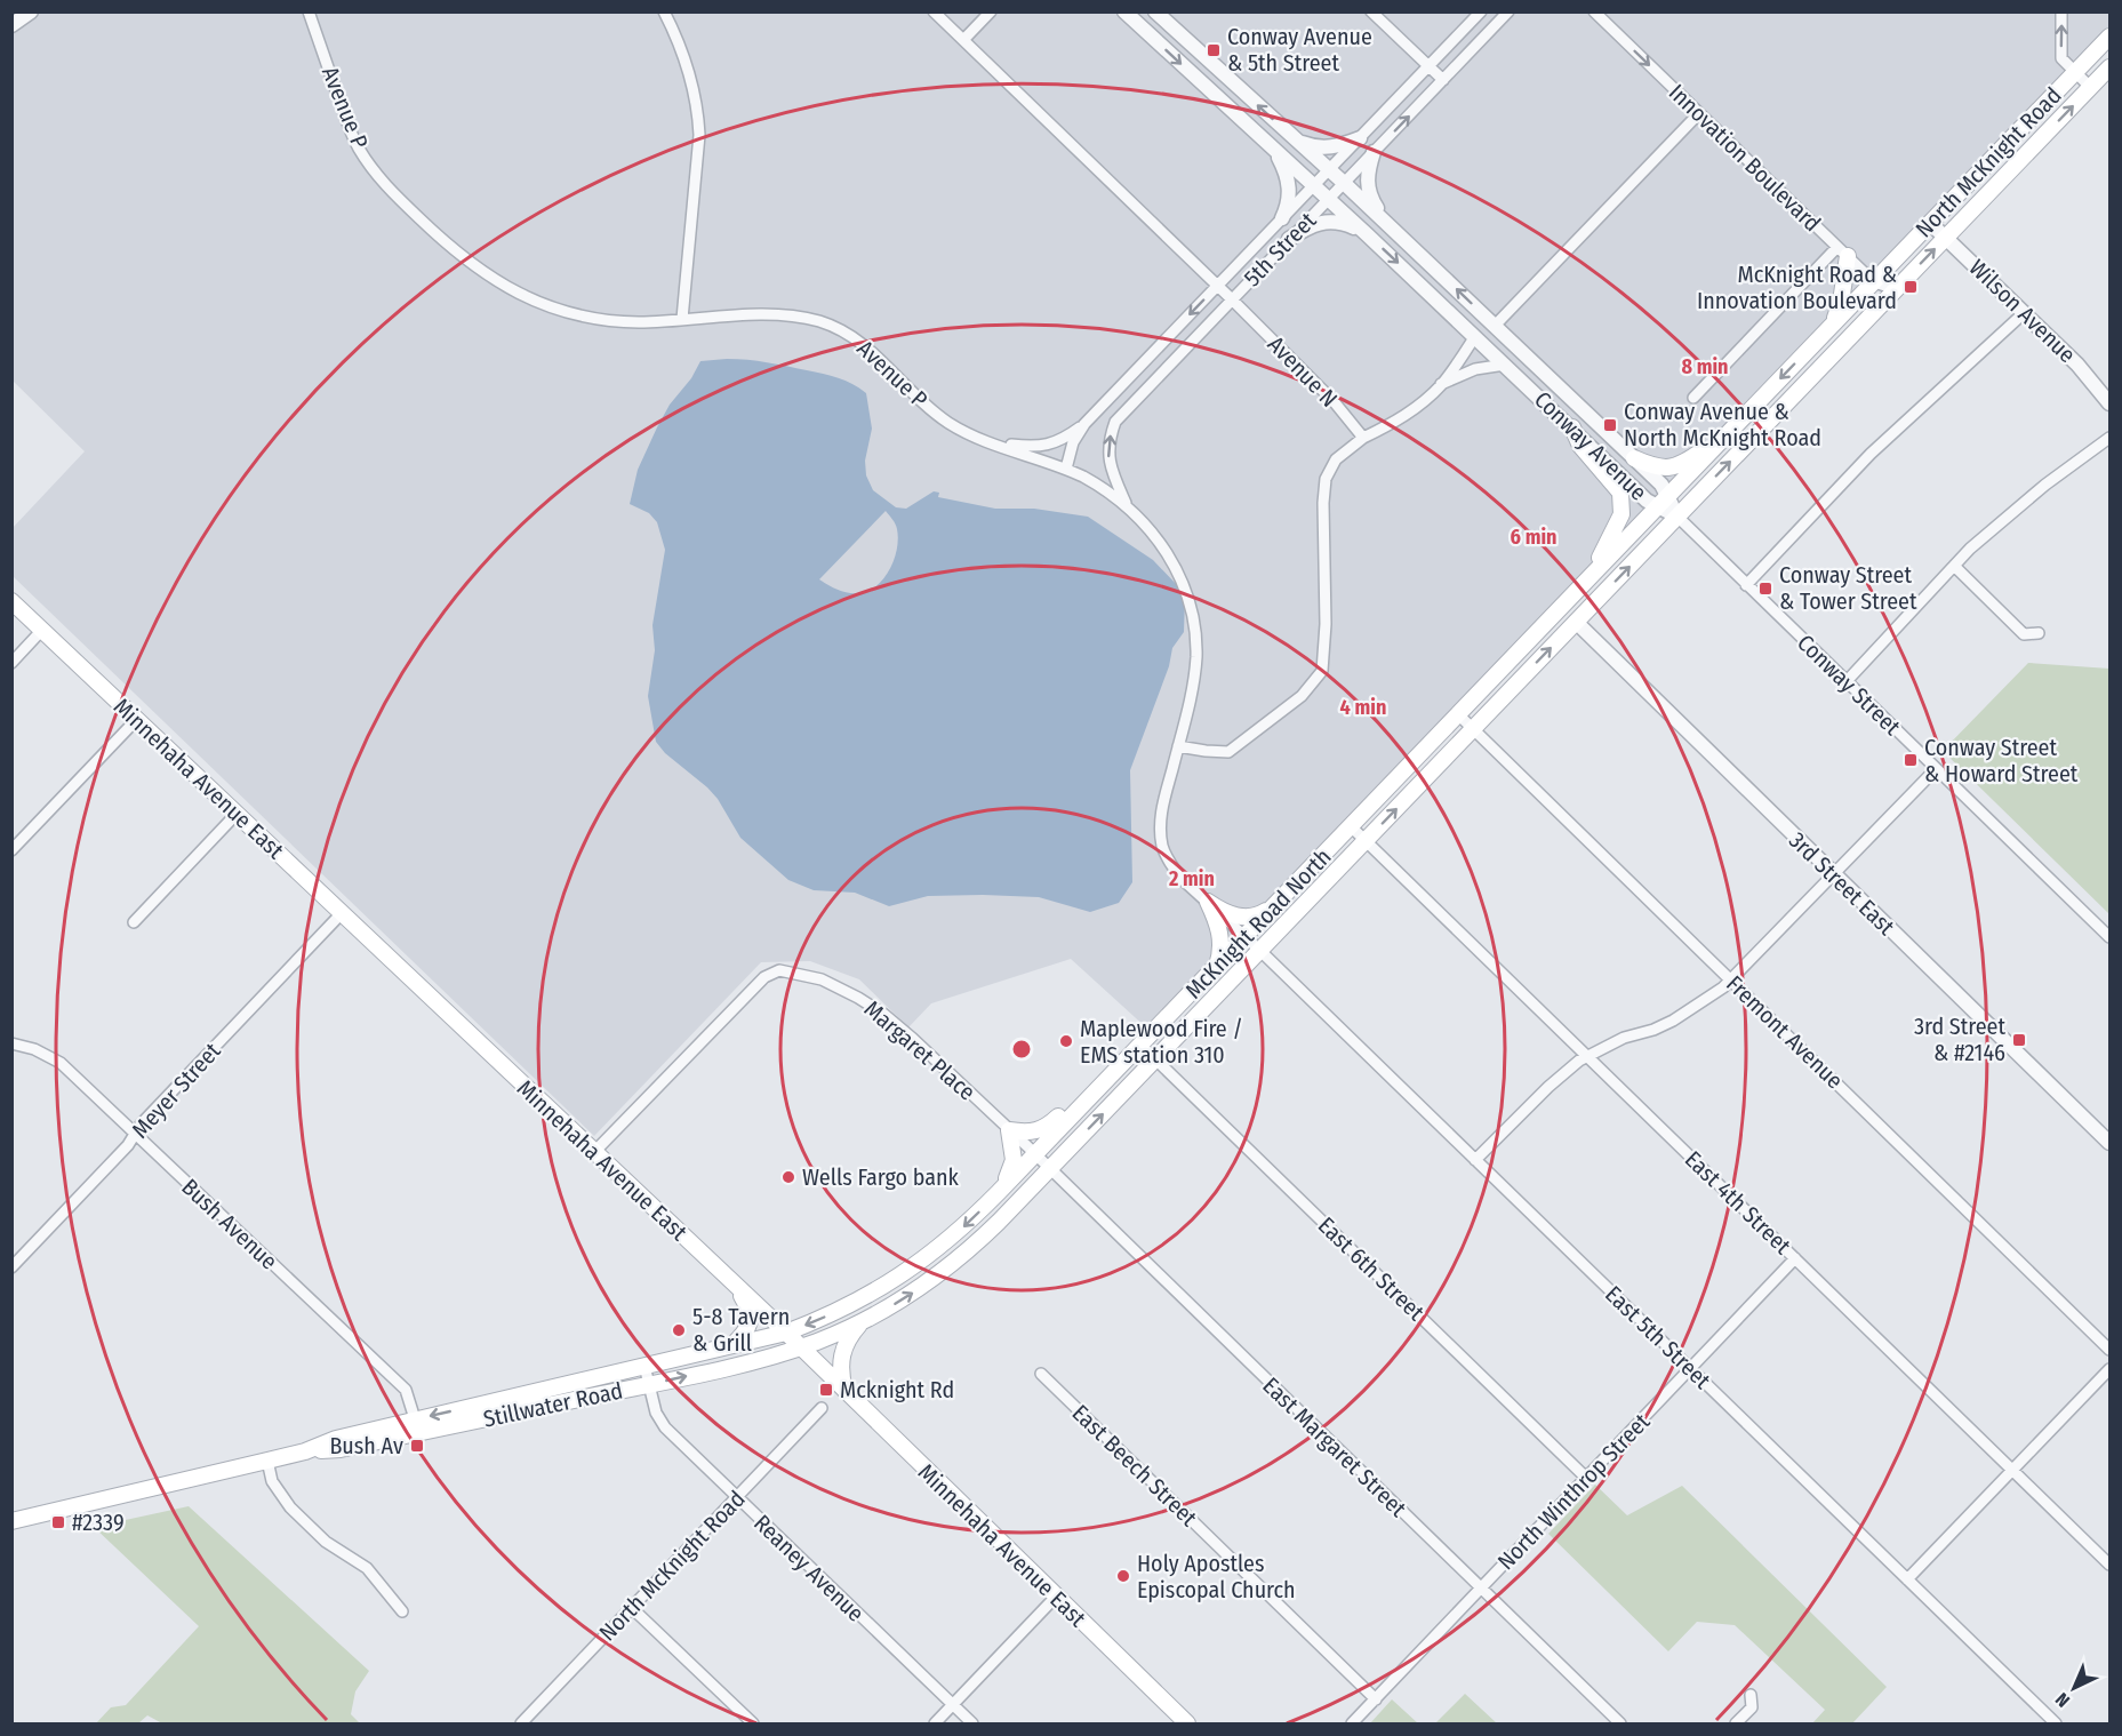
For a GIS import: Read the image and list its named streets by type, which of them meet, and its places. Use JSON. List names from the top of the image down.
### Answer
{
  "streets": {
    "main road": [
      "North McKnight Road",
      "Minnehaha Avenue East",
      "McKnight Road North",
      "Stillwater Road"
    ],
    "street": [
      "Avenue P",
      "Innovation Boulevard",
      "5th Street",
      "Wilson Avenue",
      "Avenue N",
      "Conway Avenue",
      "Conway Street",
      "3rd Street East",
      "Fremont Avenue",
      "Margaret Place",
      "Meyer Street",
      "East 4th Street",
      "Bush Avenue",
      "East 6th Street",
      "East 5th Street",
      "East Margaret Street",
      "East Beech Street",
      "North Winthrop Street",
      "Reaney Avenue"
    ]
  },
  "crossings": [
    ["Avenue P", "5th Street"],
    ["Avenue P", "McKnight Road North"],
    ["Avenue P", "East 5th Street"],
    ["Innovation Boulevard", "North McKnight Road"],
    ["North McKnight Road", "Wilson Avenue"],
    ["North McKnight Road", "Conway Avenue"],
    ["North McKnight Road", "Conway Street"],
    ["North McKnight Road", "McKnight Road North"],
    ["North McKnight Road", "Reaney Avenue"],
    ["5th Street", "Avenue N"],
    ["5th Street", "Conway Avenue"],
    ["Conway Avenue", "Conway Street"],
    ["Conway Avenue", "McKnight Road North"],
    ["Conway Street", "McKnight Road North"],
    ["Minnehaha Avenue East", "McKnight Road North"],
    ["Minnehaha Avenue East", "Margaret Place"],
    ["Minnehaha Avenue East", "Meyer Street"],
    ["Minnehaha Avenue East", "Stillwater Road"],
    ["3rd Street East", "McKnight Road North"],
    ["McKnight Road North", "Fremont Avenue"],
    ["McKnight Road North", "Margaret Place"],
    ["McKnight Road North", "East 4th Street"],
    ["McKnight Road North", "East 6th Street"],
    ["McKnight Road North", "East 5th Street"],
    ["McKnight Road North", "Stillwater Road"],
    ["McKnight Road North", "East Margaret Street"],
    ["Margaret Place", "East Margaret Street"],
    ["Meyer Street", "Bush Avenue"],
    ["East 4th Street", "North Winthrop Street"],
    ["Bush Avenue", "Stillwater Road"],
    ["East 6th Street", "North Winthrop Street"],
    ["East 5th Street", "North Winthrop Street"],
    ["Stillwater Road", "Reaney Avenue"],
    ["East Margaret Street", "North Winthrop Street"],
    ["East Beech Street", "North Winthrop Street"]
  ],
  "one_way": ["Innovation Boulevard"],
  "places": {
    "transit": [
      "Conway Avenue & 5th Street",
      "McKnight Road & Innovation Boulevard",
      "Conway Avenue & North McKnight Road",
      "Conway Street & Tower Street",
      "Conway Street & Howard Street",
      "3rd Street & #2146",
      "Mcknight Rd",
      "Bush Av",
      "#2339"
    ],
    "other": [
      "Maplewood Fire / EMS station 310",
      "Wells Fargo bank",
      "5-8 Tavern & Grill",
      "Holy Apostles Episcopal Church"
    ]
  },
  "north": "bottom left",
  "rings": [
    "8 min",
    "6 min",
    "4 min",
    "2 min"
  ]
}
